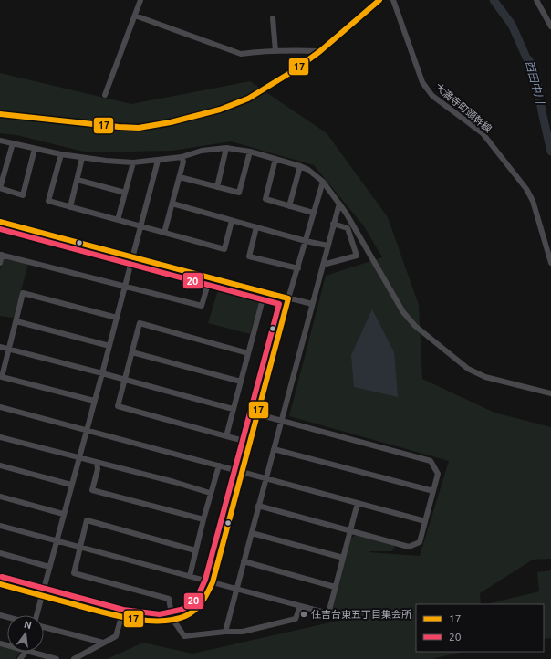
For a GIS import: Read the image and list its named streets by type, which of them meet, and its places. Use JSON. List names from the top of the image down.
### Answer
{
  "streets": {
    "street": ["大満寺町頭幹線"]
  },
  "water": ["西田中川"],
  "places": ["住吉台東五丁目集会所"],
  "lines": ["transit line 17", "transit line 20"],
  "legend": ["17", "20"],
  "north": "top"
}
